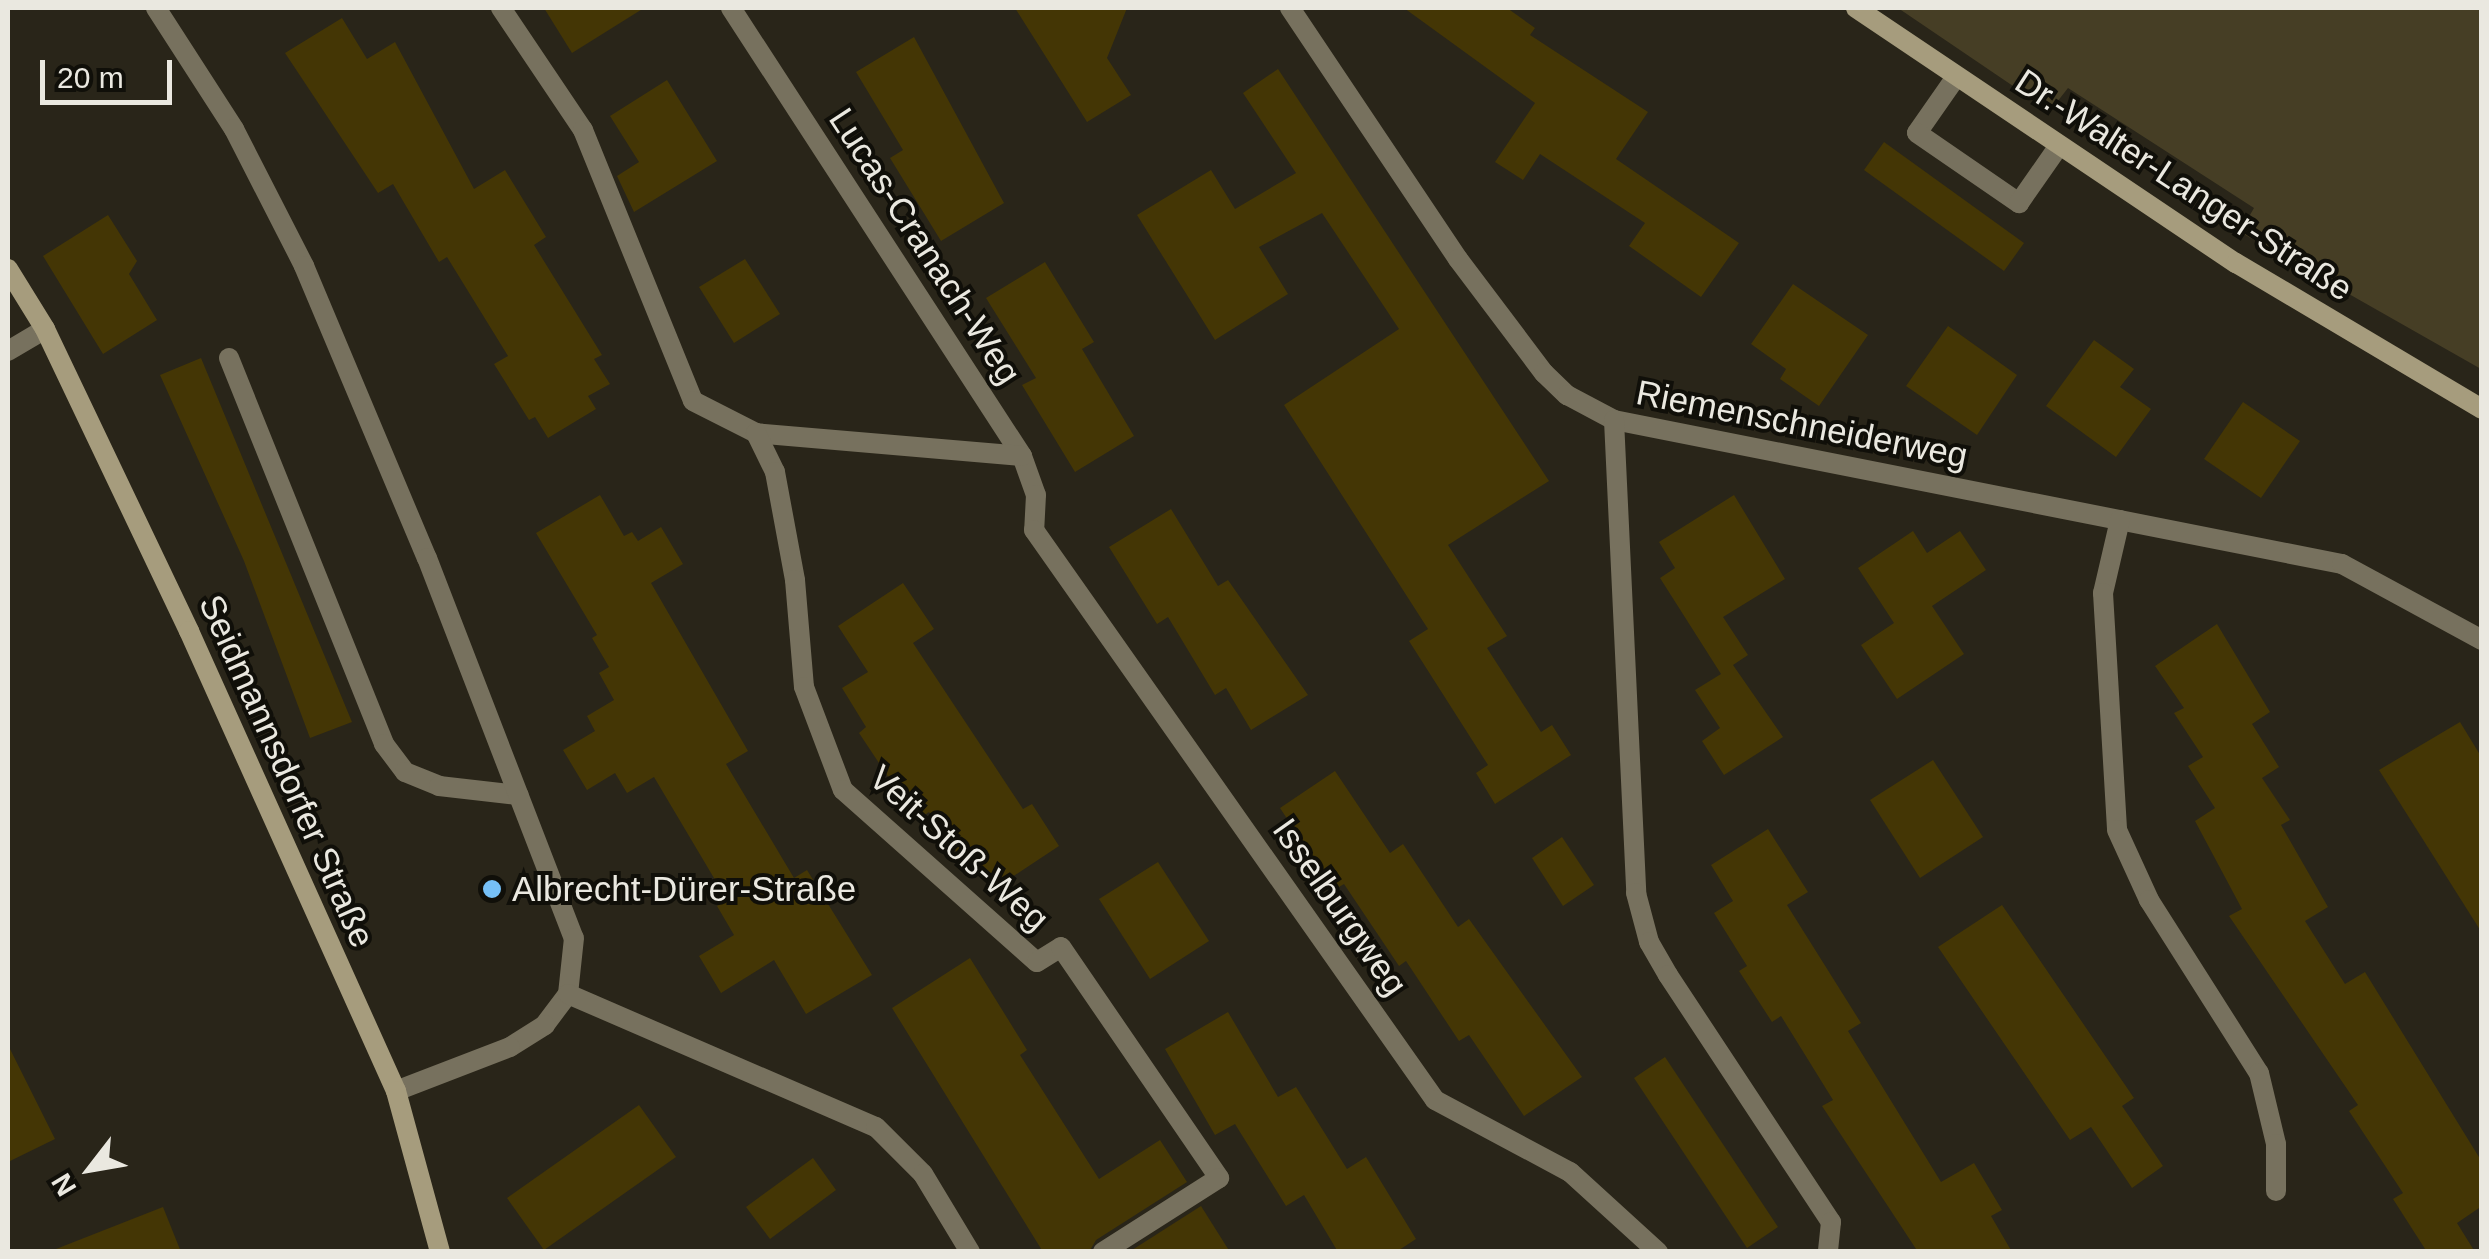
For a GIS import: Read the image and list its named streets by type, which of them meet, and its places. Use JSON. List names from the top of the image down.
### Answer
{
  "streets": {
    "street": [
      "Dr.-Walter-Langer-Straße",
      "Lucas-Cranach-Weg",
      "Riemenschneiderweg",
      "Seidmannsdorfer Straße",
      "Veit-Stoß-Weg",
      "Isselburgweg"
    ]
  },
  "crossings": [
    ["Lucas-Cranach-Weg", "Isselburgweg"]
  ],
  "places": ["Albrecht-Dürer-Straße"],
  "scale_bar": "20 m",
  "north": "bottom left"
}
